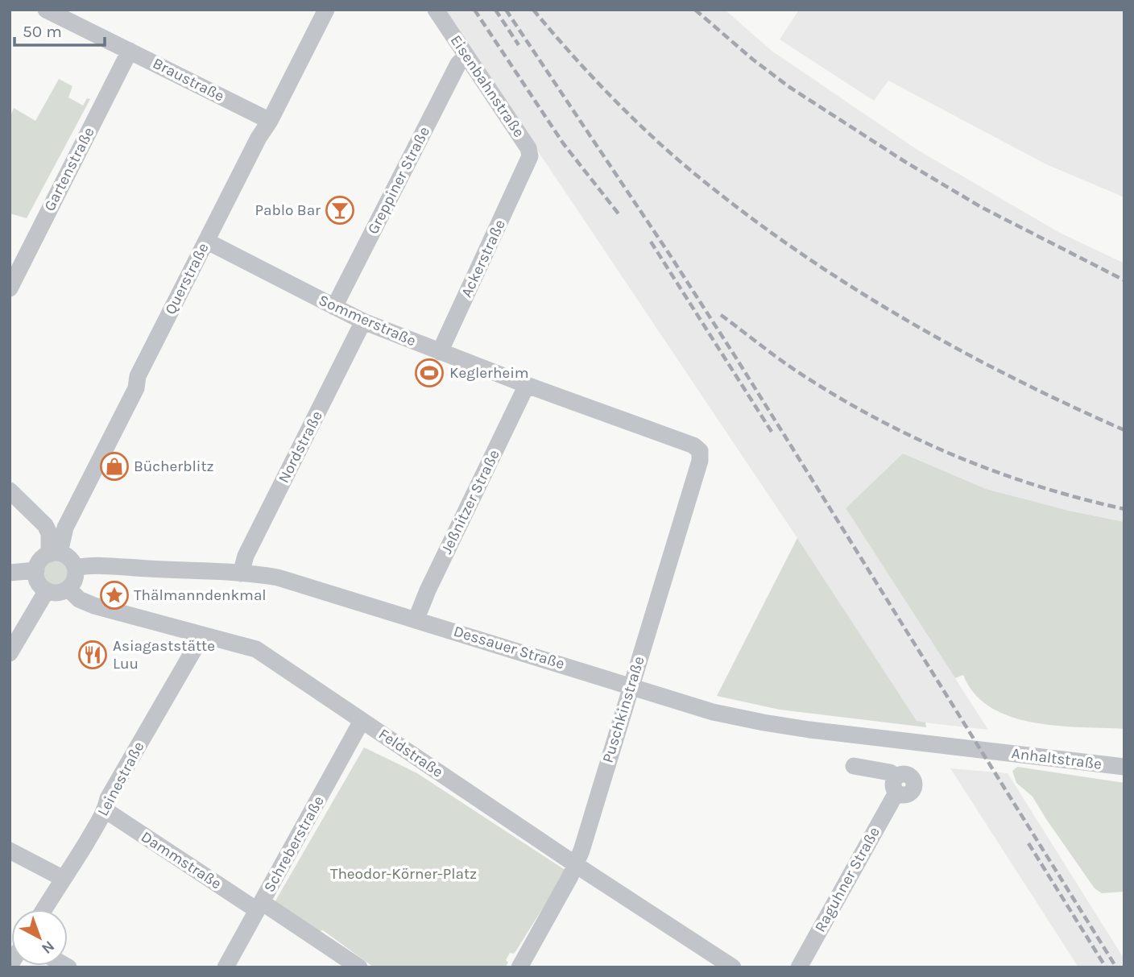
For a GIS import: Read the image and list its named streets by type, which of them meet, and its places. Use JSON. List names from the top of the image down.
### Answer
{
  "streets": {
    "street": [
      "Braustraße",
      "Eisenbahnstraße",
      "Gartenstraße",
      "Greppiner Straße",
      "Ackerstraße",
      "Querstraße",
      "Sommerstraße",
      "Nordstraße",
      "Jeßnitzer Straße",
      "Dessauer Straße",
      "Puschkinstraße",
      "Feldstraße",
      "Anhaltstraße",
      "Leinestraße",
      "Schreberstraße",
      "Dammstraße",
      "Raguhner Straße"
    ]
  },
  "crossings": [
    ["Braustraße", "Gartenstraße"],
    ["Braustraße", "Querstraße"],
    ["Eisenbahnstraße", "Greppiner Straße"],
    ["Eisenbahnstraße", "Ackerstraße"],
    ["Greppiner Straße", "Sommerstraße"],
    ["Ackerstraße", "Sommerstraße"],
    ["Querstraße", "Sommerstraße"],
    ["Querstraße", "Dessauer Straße"],
    ["Querstraße", "Feldstraße"],
    ["Sommerstraße", "Nordstraße"],
    ["Sommerstraße", "Jeßnitzer Straße"],
    ["Sommerstraße", "Puschkinstraße"],
    ["Nordstraße", "Dessauer Straße"],
    ["Jeßnitzer Straße", "Dessauer Straße"],
    ["Dessauer Straße", "Puschkinstraße"],
    ["Dessauer Straße", "Feldstraße"],
    ["Dessauer Straße", "Anhaltstraße"],
    ["Puschkinstraße", "Feldstraße"],
    ["Feldstraße", "Leinestraße"],
    ["Feldstraße", "Schreberstraße"],
    ["Leinestraße", "Dammstraße"],
    ["Schreberstraße", "Dammstraße"]
  ],
  "parks": ["Theodor-Körner-Platz"],
  "places": {
    "bar": ["Pablo Bar"],
    "sports": ["Keglerheim"],
    "shop": ["Bücherblitz"],
    "place": ["Thälmanndenkmal"],
    "restaurant": ["Asiagaststätte Luu"]
  },
  "scale_bar": "50 m",
  "north": "bottom right"
}
